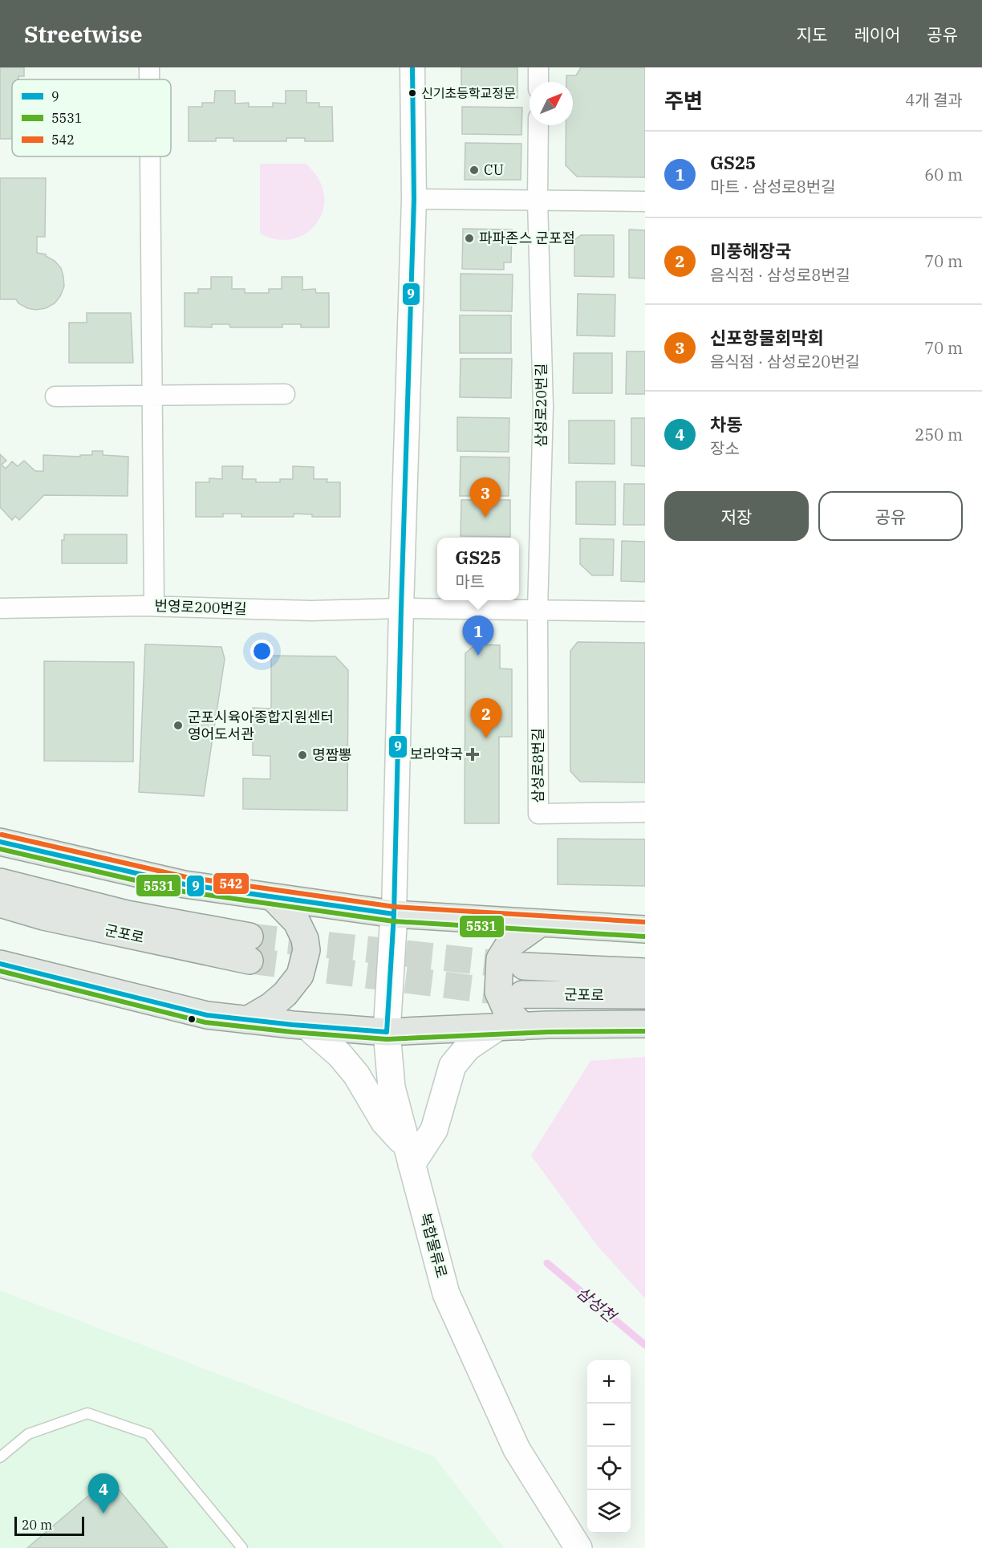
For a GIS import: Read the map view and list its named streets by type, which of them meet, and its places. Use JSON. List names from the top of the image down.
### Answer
{
  "streets": {
    "main road": ["군포로", "복합물류로"],
    "street": ["삼성로20번길", "번영로200번길", "삼성로8번길"]
  },
  "crossings": [
    ["삼성로20번길", "삼성로8번길"],
    ["군포로", "복합물류로"]
  ],
  "water": ["삼성천"],
  "places": {
    "other": [
      "신기초등학교정문",
      "CU",
      "파파존스 군포점",
      "군포시육아종합지원센터 영어도서관",
      "명짬뽕"
    ],
    "health": ["보라약국"]
  },
  "lines": ["transit line 9", "transit line 542", "transit line 5531"],
  "legend": ["9", "5531", "542"],
  "scale_bar": "20 m",
  "north": "top right",
  "page": {
    "header": "Streetwise",
    "nav": ["지도", "레이어", "공유"],
    "heading": ["주변", "4개 결과"],
    "list": [
      {
        "mark": "1",
        "name": "GS25",
        "note": "마트 · 삼성로8번길",
        "value": "60 m"
      },
      {
        "mark": "2",
        "name": "미풍해장국",
        "note": "음식점 · 삼성로8번길",
        "value": "70 m"
      },
      {
        "mark": "3",
        "name": "신포항물회막회",
        "note": "음식점 · 삼성로20번길",
        "value": "70 m"
      },
      {
        "mark": "4",
        "name": "차동",
        "note": "장소",
        "value": "250 m"
      }
    ],
    "buttons": ["저장", "공유"],
    "pins": [
      "3",
      "1",
      "2",
      "4"
    ],
    "popup": ["GS25", "마트"],
    "map_buttons": ["+", "−"],
    "scale": "20 m"
  }
}
